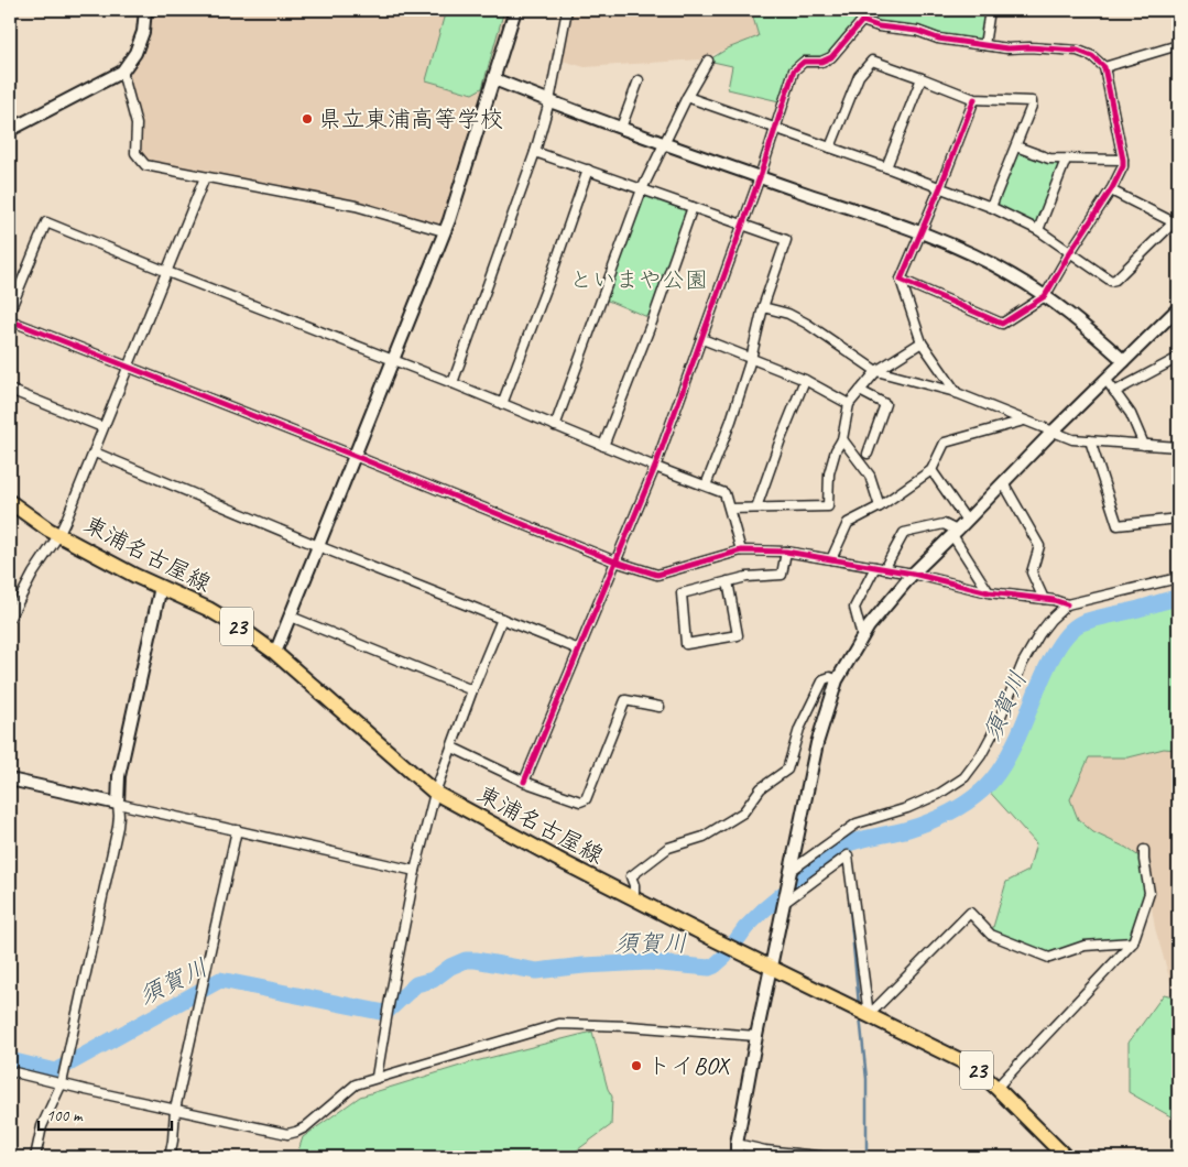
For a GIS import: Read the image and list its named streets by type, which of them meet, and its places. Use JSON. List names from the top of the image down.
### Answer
{
  "streets": {
    "main road": ["東浦名古屋線", "23"]
  },
  "water": ["須賀川"],
  "parks": ["といまや公園"],
  "places": ["県立東浦高等学校", "トイBOX"],
  "scale_bar": "100 m"
}
